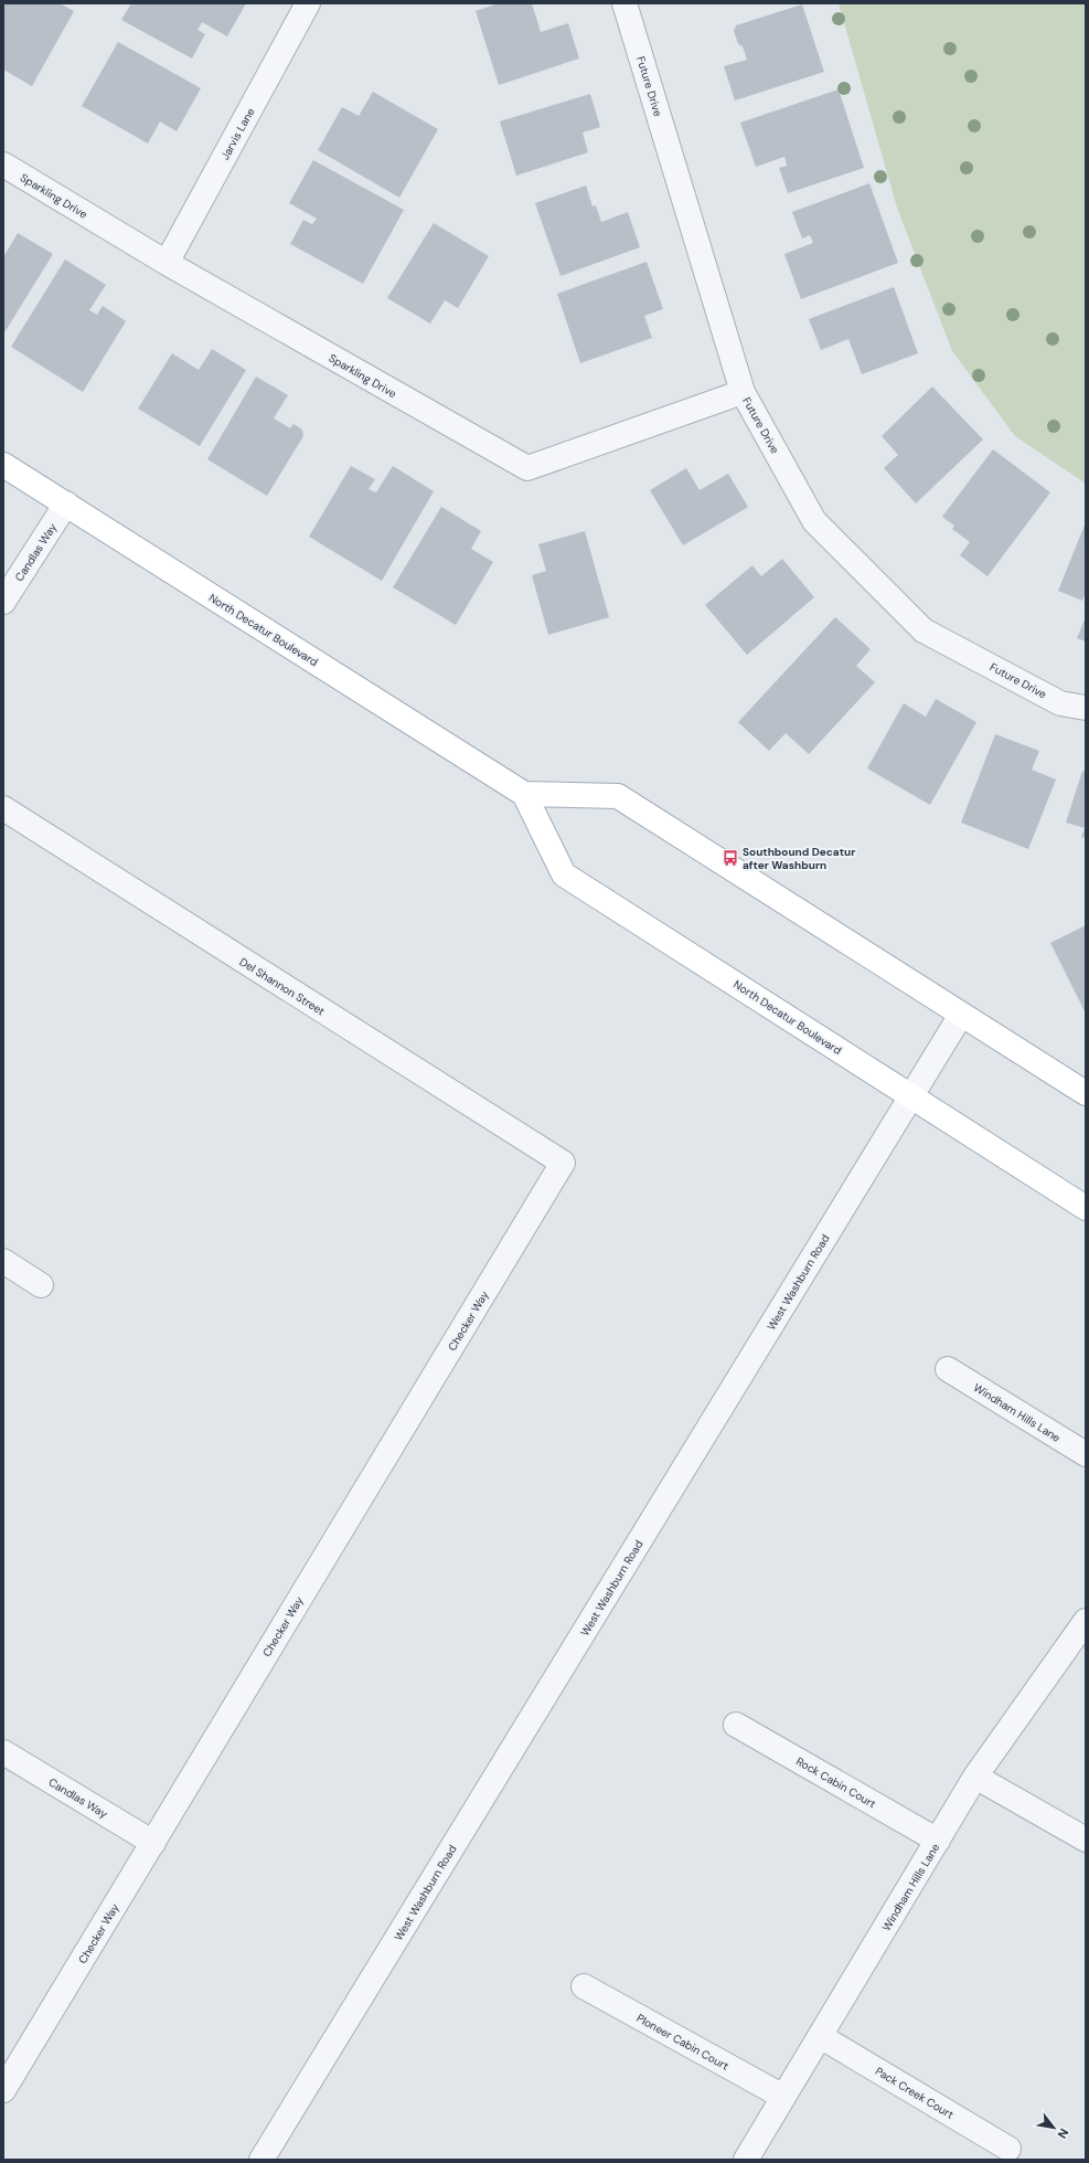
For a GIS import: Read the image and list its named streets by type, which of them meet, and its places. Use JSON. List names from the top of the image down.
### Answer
{
  "streets": {
    "main road": ["North Decatur Boulevard"],
    "street": [
      "Future Drive",
      "Jarvis Lane",
      "Sparkling Drive",
      "Candlas Way",
      "Del Shannon Street",
      "West Washburn Road",
      "Checker Way",
      "Windham Hills Lane",
      "Rock Cabin Court",
      "Ploneer Cabin Court",
      "Pack Creek Court"
    ]
  },
  "crossings": [
    ["Future Drive", "Sparkling Drive"],
    ["Jarvis Lane", "Sparkling Drive"],
    ["Candlas Way", "North Decatur Boulevard"],
    ["Candlas Way", "Checker Way"],
    ["North Decatur Boulevard", "West Washburn Road"],
    ["Del Shannon Street", "Checker Way"],
    ["Windham Hills Lane", "Rock Cabin Court"],
    ["Windham Hills Lane", "Ploneer Cabin Court"],
    ["Windham Hills Lane", "Pack Creek Court"]
  ],
  "places": {
    "bus stop": ["Southbound Decatur after Washburn"]
  },
  "north": "bottom right"
}
